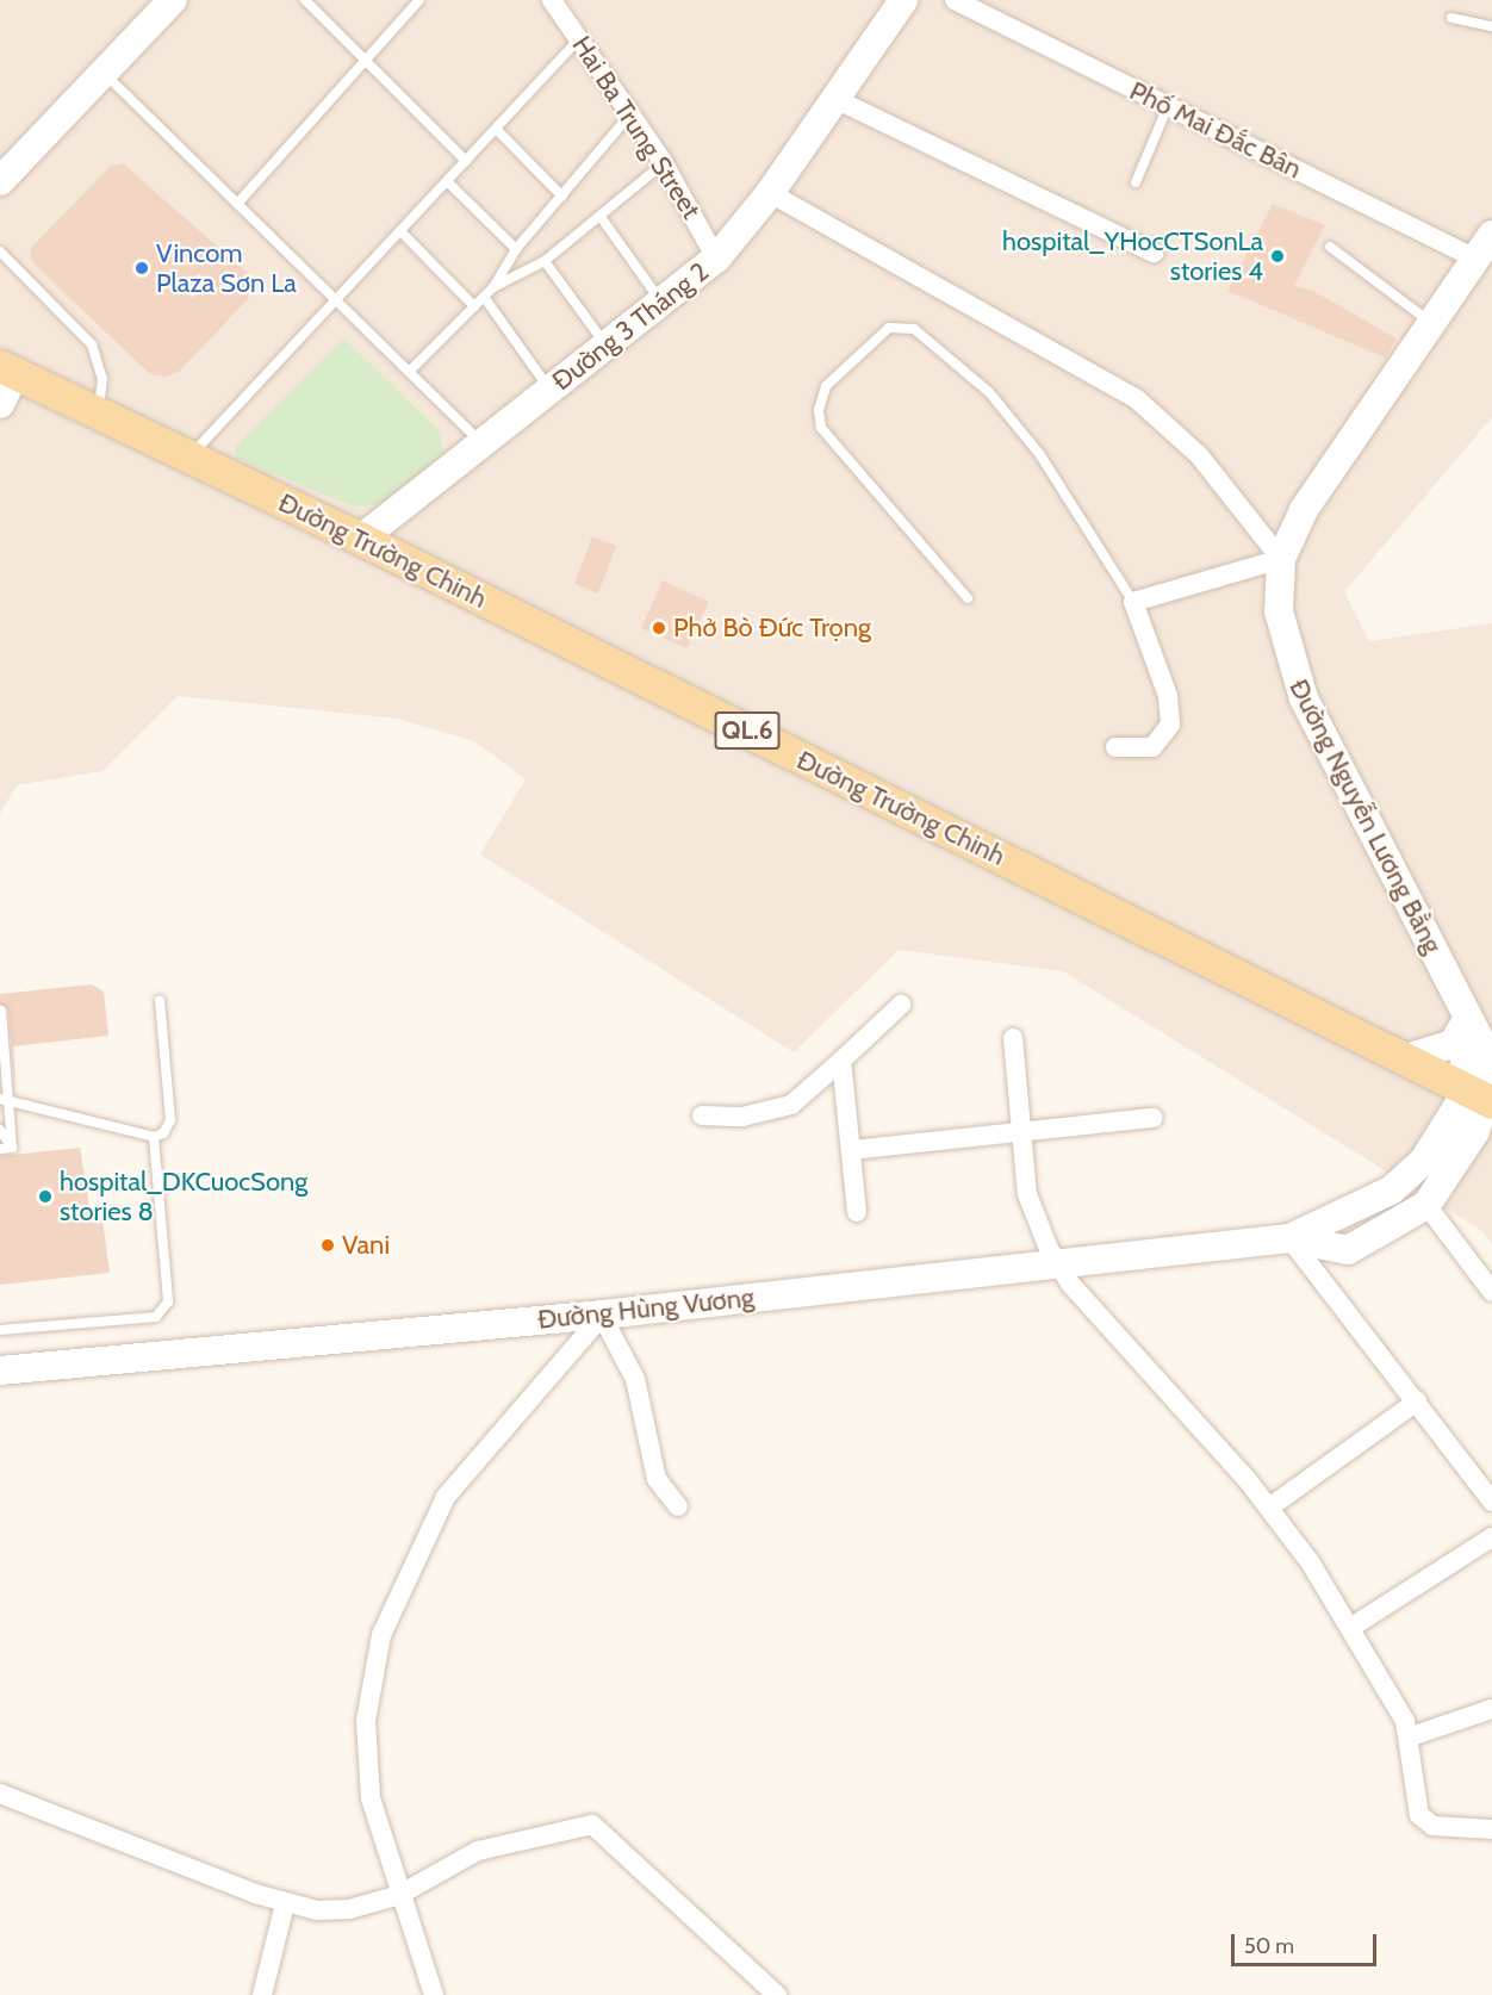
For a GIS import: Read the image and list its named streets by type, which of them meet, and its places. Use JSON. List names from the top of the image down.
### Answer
{
  "streets": {
    "main road": ["Đường Trường Chinh", "QL.6"],
    "street": [
      "Hai Ba Trung Street",
      "Phố Mai Đắc Bân",
      "Đường 3 Tháng 2",
      "Đường Nguyễn Lương Bằng",
      "Đường Hùng Vương"
    ]
  },
  "crossings": [
    ["Hai Ba Trung Street", "Đường 3 Tháng 2"],
    ["Phố Mai Đắc Bân", "Đường Nguyễn Lương Bằng"],
    ["Đường 3 Tháng 2", "Đường Trường Chinh"],
    ["Đường Trường Chinh", "Đường Hùng Vương"]
  ],
  "places": [
    "hospital_YHocCTSonLa stories 4",
    "Vincom Plaza Sơn La",
    "Phở Bò Đức Trọng",
    "hospital_DKCuocSong stories 8",
    "Vani"
  ],
  "scale_bar": "50 m"
}
